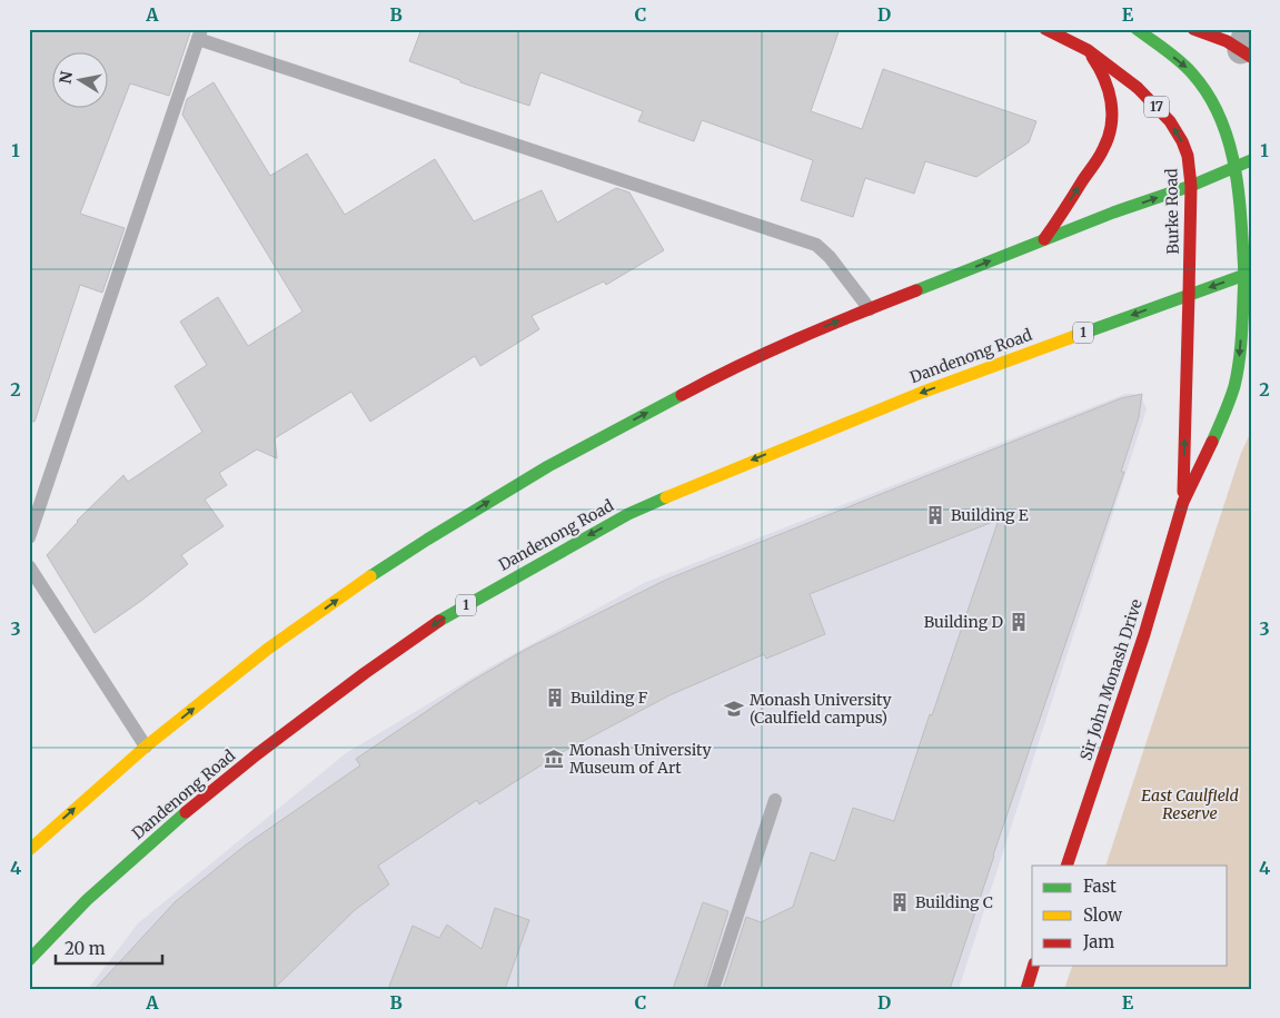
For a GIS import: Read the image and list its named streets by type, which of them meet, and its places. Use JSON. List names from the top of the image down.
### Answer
{
  "streets": {
    "main road": [
      "17",
      "Burke Road",
      "1",
      "Dandenong Road",
      "Sir John Monash Drive"
    ]
  },
  "crossings": [
    ["Burke Road", "1"],
    ["Burke Road", "Dandenong Road"],
    ["Burke Road", "Sir John Monash Drive"],
    ["1", "Dandenong Road"],
    ["1", "Sir John Monash Drive"],
    ["Dandenong Road", "Sir John Monash Drive"]
  ],
  "parks": ["East Caulfield Reserve"],
  "places": {
    "building": [
      "Building E",
      "Building D",
      "Building F",
      "Building C"
    ],
    "school or university": ["Monash University (Caulfield campus)"],
    "museum": ["Monash University Museum of Art"]
  },
  "legend": ["Fast", "Slow", "Jam"],
  "scale_bar": "20 m",
  "north": "left",
  "grid": {
    "columns": [
      "A",
      "B",
      "C",
      "D",
      "E"
    ],
    "rows": [
      "1",
      "2",
      "3",
      "4"
    ]
  }
}
